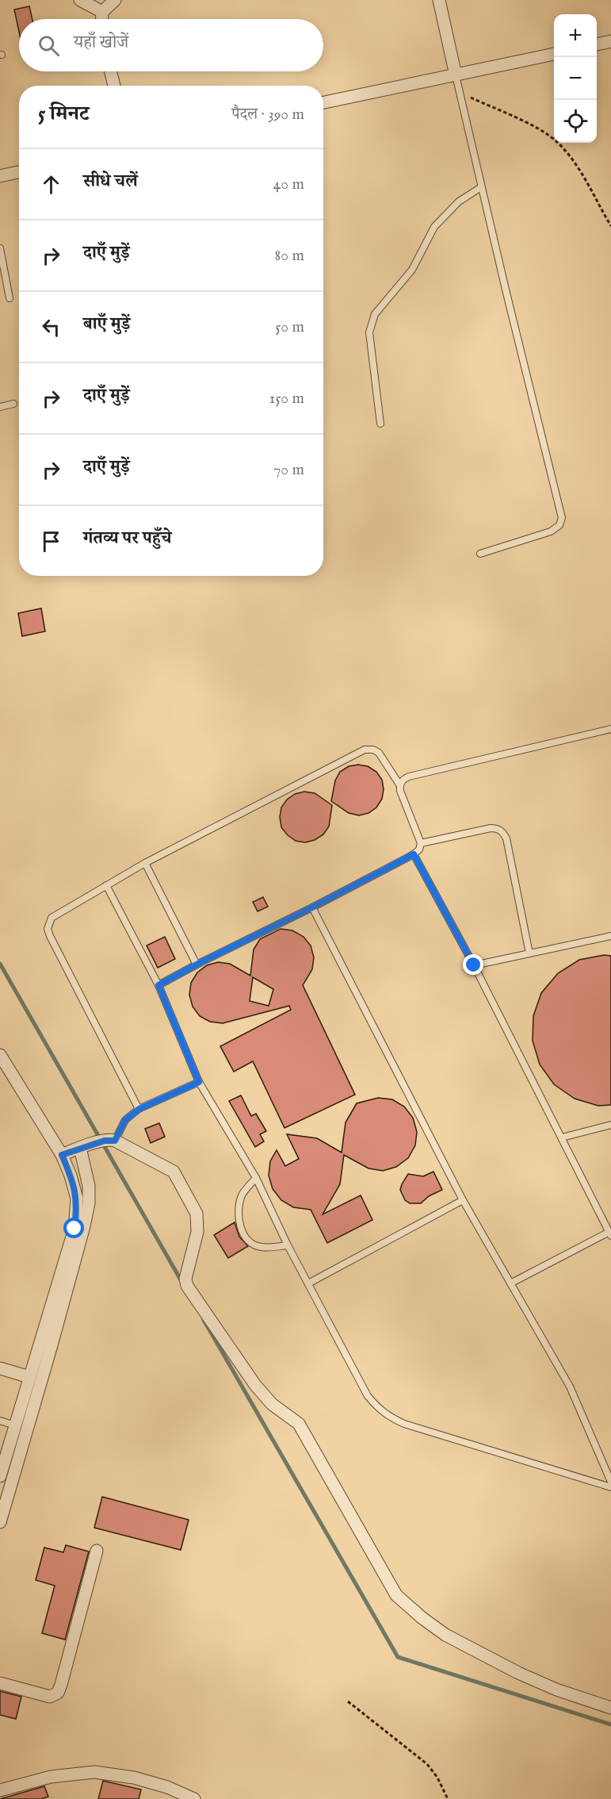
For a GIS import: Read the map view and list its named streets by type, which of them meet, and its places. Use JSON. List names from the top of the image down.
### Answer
{
  "page": {
    "map_buttons": ["+", "−"],
    "search": "यहाँ खोजें",
    "heading": ["5 मिनट", "पैदल · 390 m"],
    "list": [
      ["सीधे चलें", "40 m"],
      ["दाएँ मुड़ें", "80 m"],
      ["बाएँ मुड़ें", "50 m"],
      ["दाएँ मुड़ें", "150 m"],
      ["दाएँ मुड़ें", "70 m"],
      "गंतव्य पर पहुँचे"
    ]
  }
}
